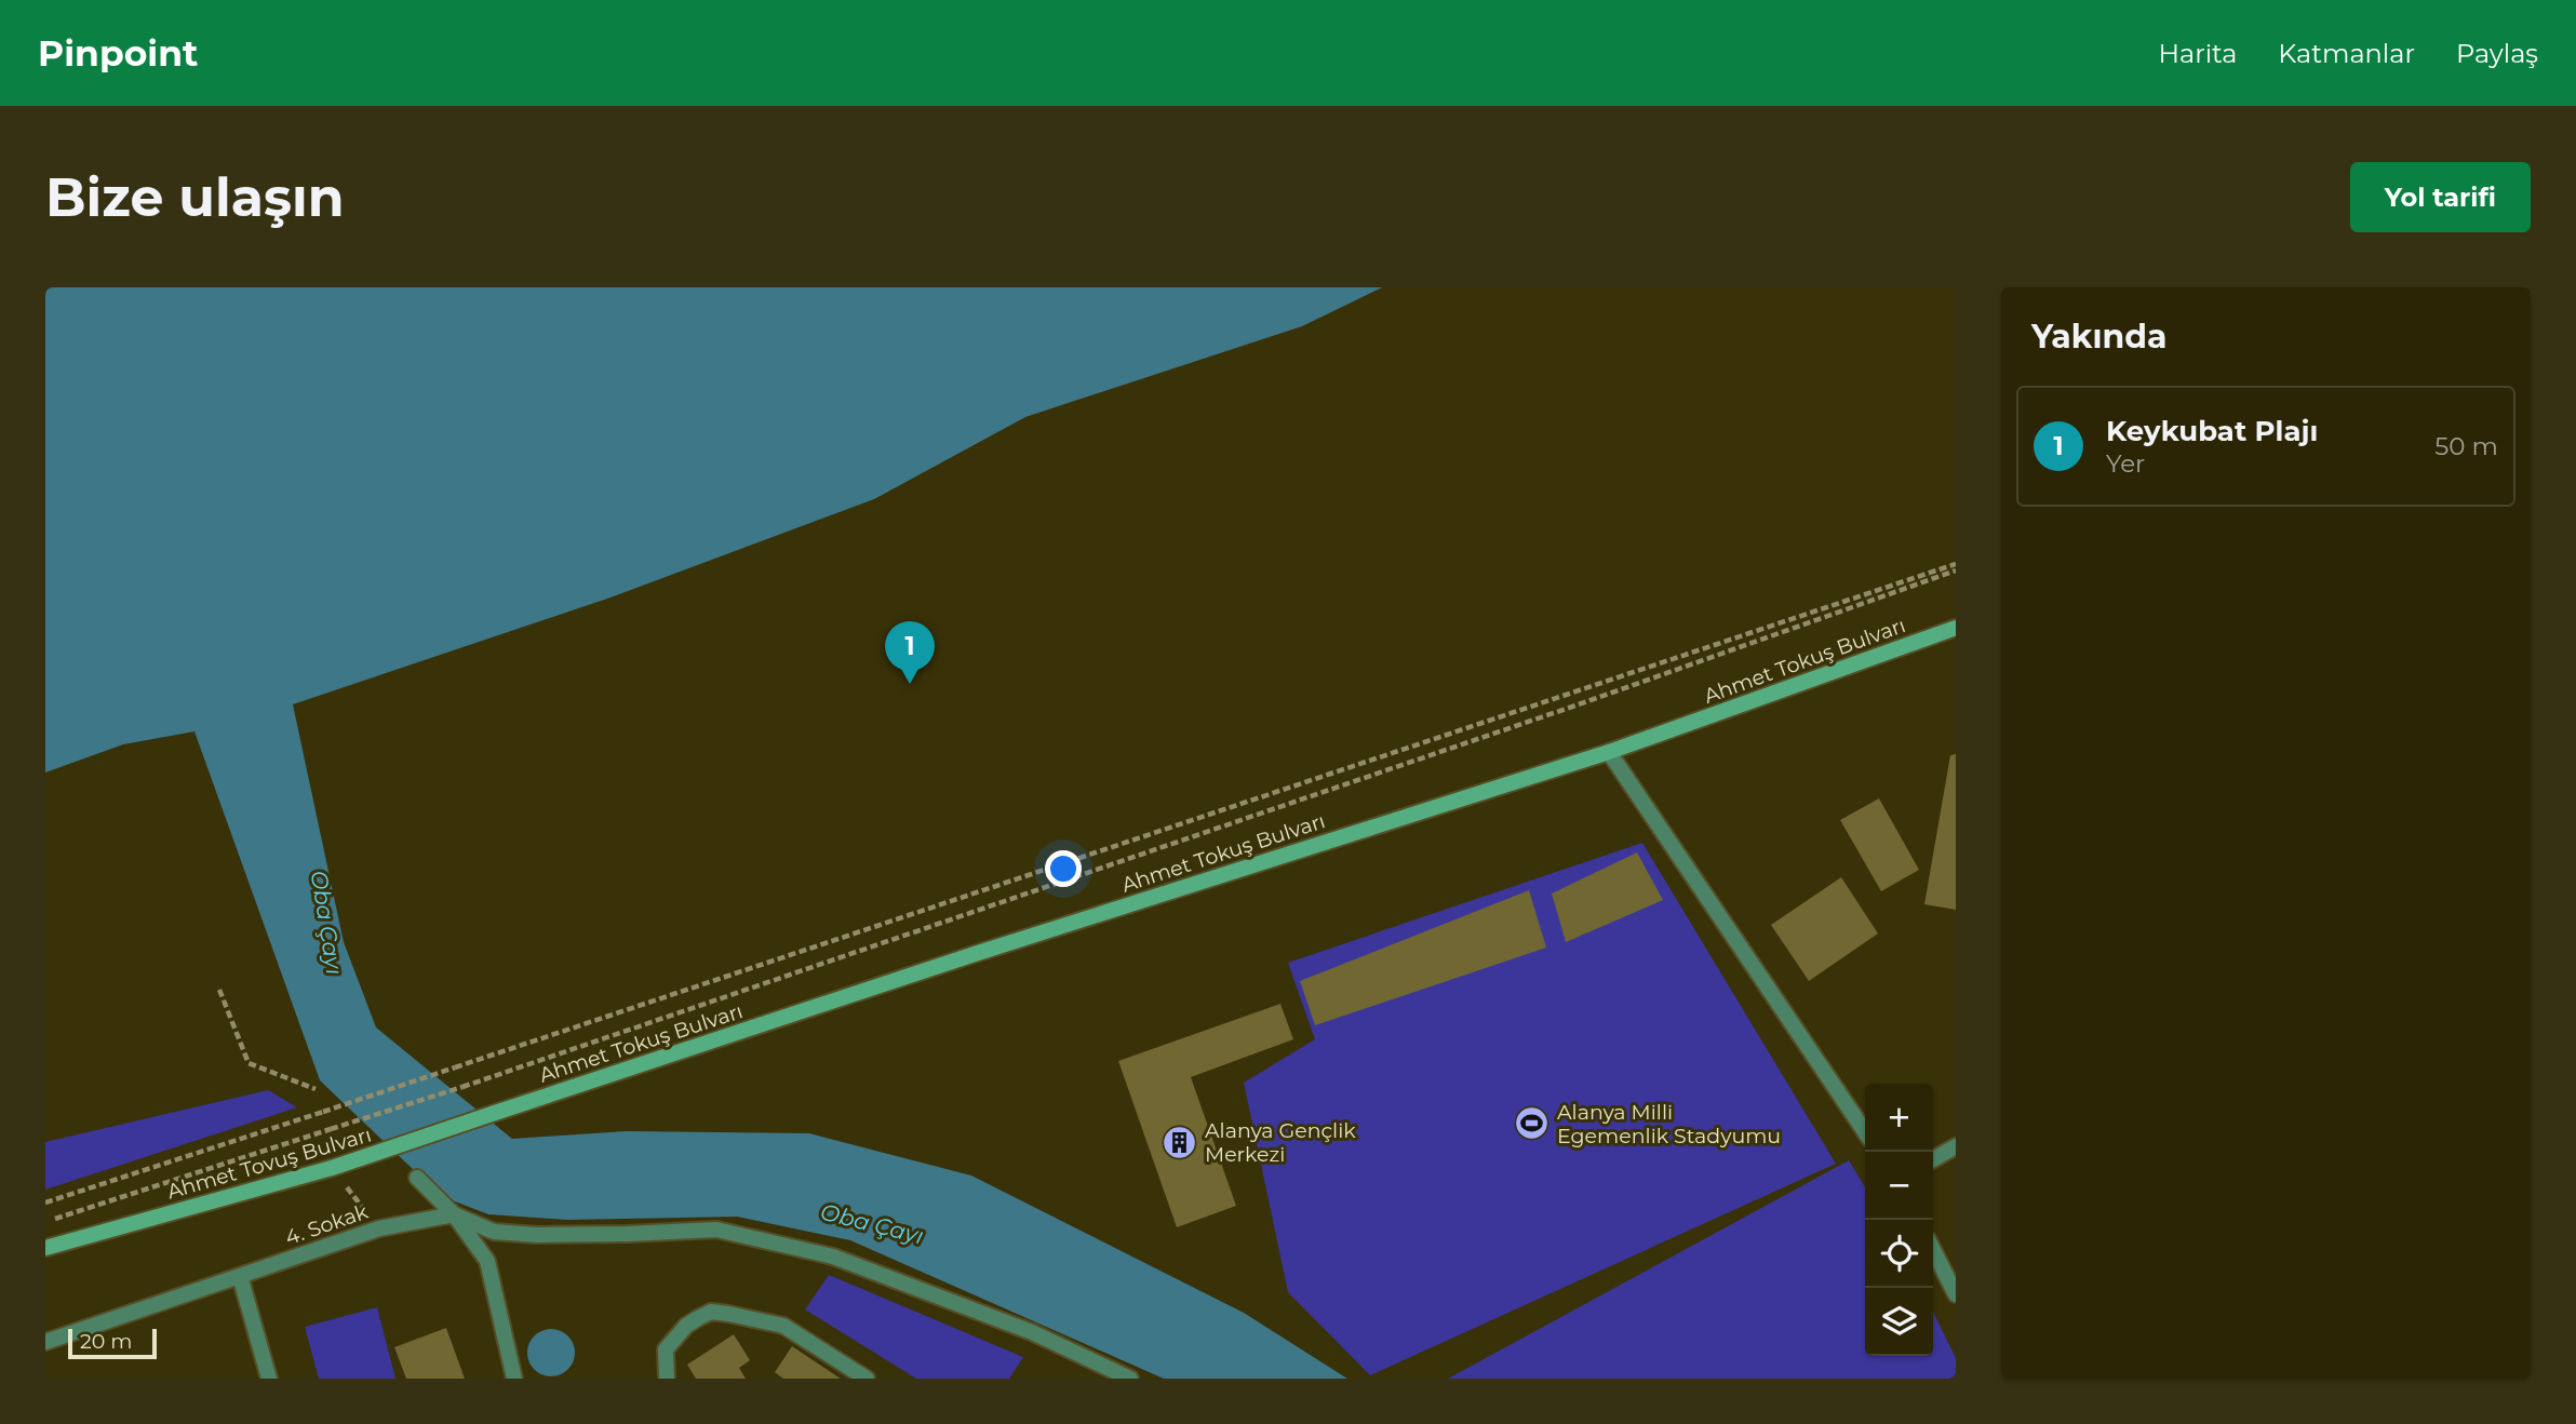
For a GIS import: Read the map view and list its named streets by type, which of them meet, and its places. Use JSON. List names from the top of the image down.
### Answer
{
  "streets": {
    "main road": ["Ahmet Tokuş Bulvarı", "Ahmet Tovuş Bulvarı"],
    "street": ["4. Sokak"]
  },
  "crossings": [
    ["Ahmet Tokuş Bulvarı", "Ahmet Tovuş Bulvarı"]
  ],
  "water": ["Oba Çayı"],
  "places": {
    "sports": ["Alanya Milli Egemenlik Stadyumu"],
    "building": ["Alanya Gençlik Merkezi"]
  },
  "scale_bar": "20 m",
  "page": {
    "header": "Pinpoint",
    "nav": ["Harita", "Katmanlar", "Paylaş"],
    "buttons": "Yol tarifi",
    "title": "Bize ulaşın",
    "heading": "Yakında",
    "list": [
      {
        "mark": "1",
        "name": "Keykubat Plajı",
        "note": "Yer",
        "value": "50 m"
      }
    ],
    "pins": "1",
    "map_buttons": ["+", "−"],
    "scale": "20 m"
  }
}
